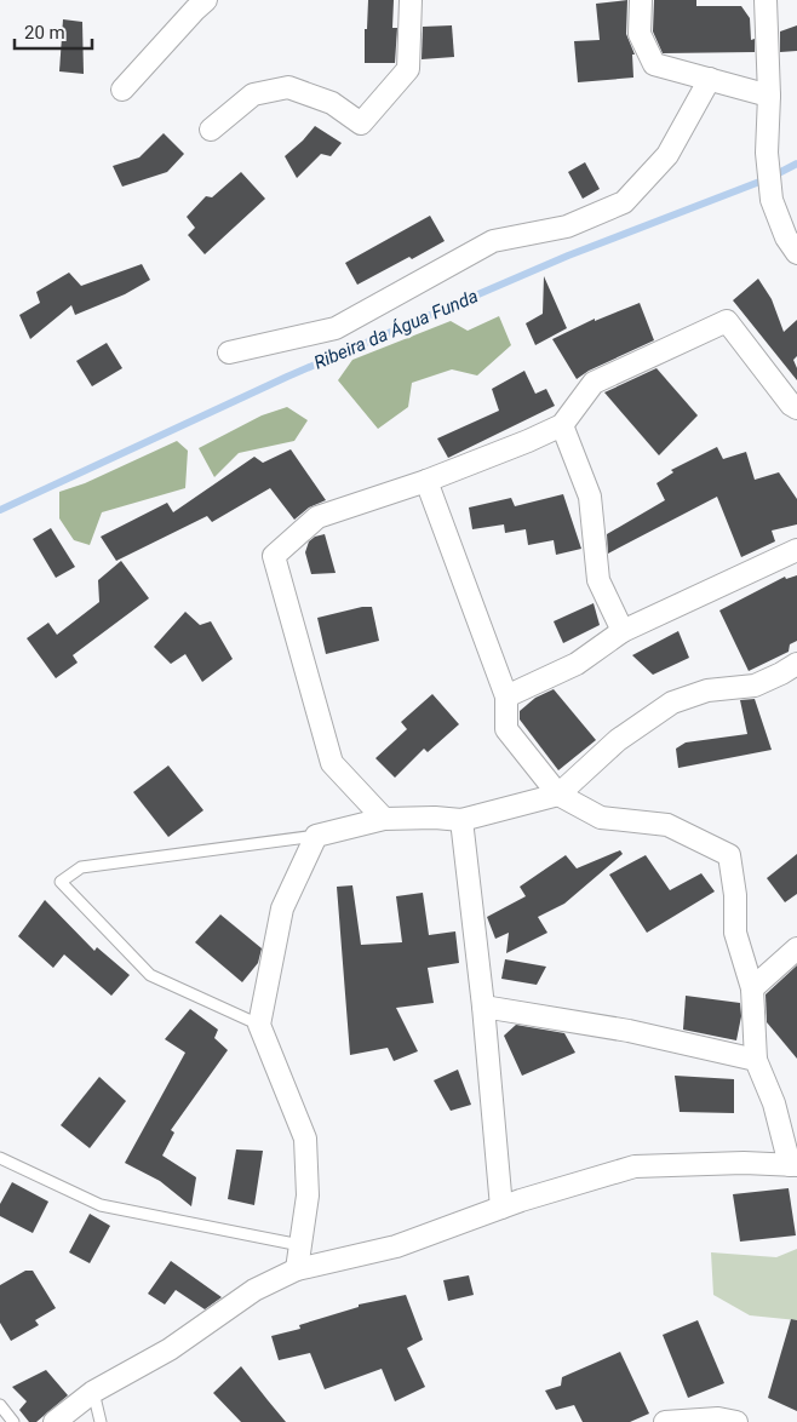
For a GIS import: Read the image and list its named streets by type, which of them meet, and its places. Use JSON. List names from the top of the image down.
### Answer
{
  "water": ["Ribeira da Água Funda"],
  "scale_bar": "20 m"
}
